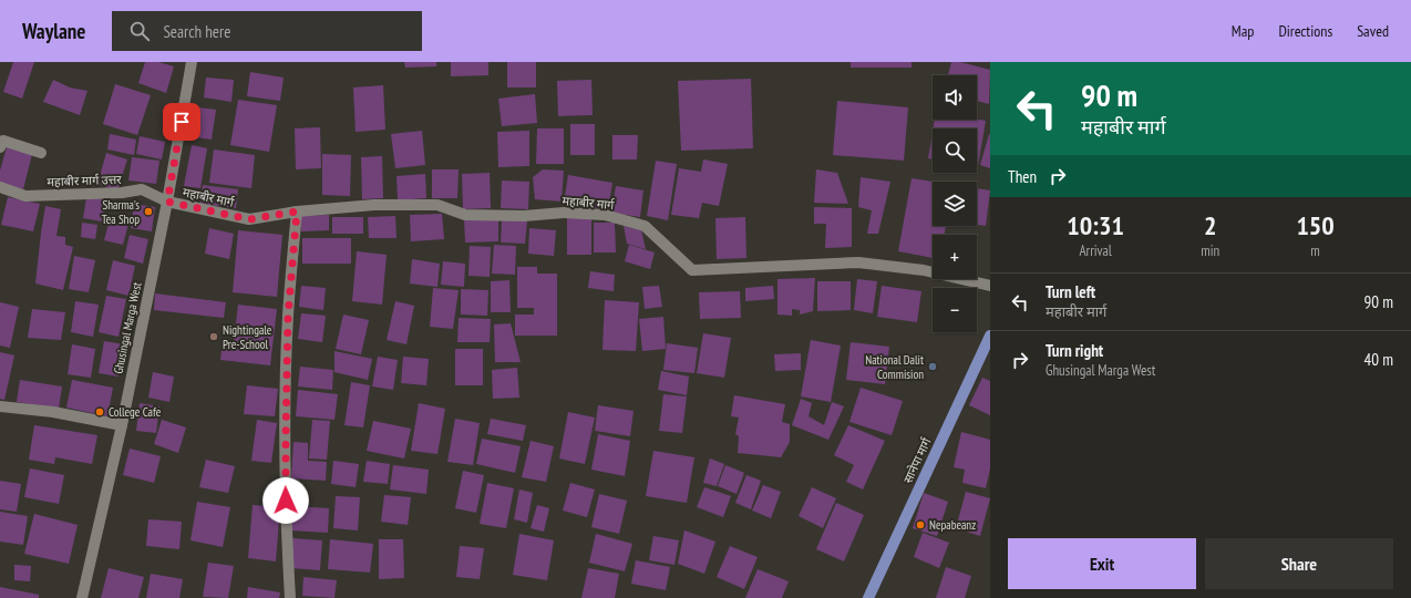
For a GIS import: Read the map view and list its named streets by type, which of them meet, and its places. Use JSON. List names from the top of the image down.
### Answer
{
  "streets": {
    "main road": ["सानेपा मार्ग"],
    "street": ["महाबीर मार्ग उत्तर", "महाबीर मार्ग", "Ghusingal Marga West"]
  },
  "crossings": [
    ["महाबीर मार्ग उत्तर", "महाबीर मार्ग"],
    ["महाबीर मार्ग उत्तर", "Ghusingal Marga West"],
    ["महाबीर मार्ग", "Ghusingal Marga West"]
  ],
  "places": [
    "Sharma's Tea Shop",
    "Nightingale Pre-School",
    "National Dalit Commision",
    "College Cafe",
    "Nepabeanz"
  ],
  "page": {
    "header": "Waylane",
    "search": "Search here",
    "nav": ["Map", "Directions", "Saved"],
    "turn": ["90 m", "महाबीर मार्ग"],
    "map_buttons": ["+", "−"],
    "then": "Then",
    "eta": [
      "10:31",
      "Arrival",
      "2",
      "min",
      "150",
      "m"
    ],
    "list": [
      {
        "name": "Turn left",
        "note": "महाबीर मार्ग",
        "value": "90 m"
      },
      {
        "name": "Turn right",
        "note": "Ghusingal Marga West",
        "value": "40 m"
      }
    ],
    "buttons": ["Exit", "Share"]
  }
}
